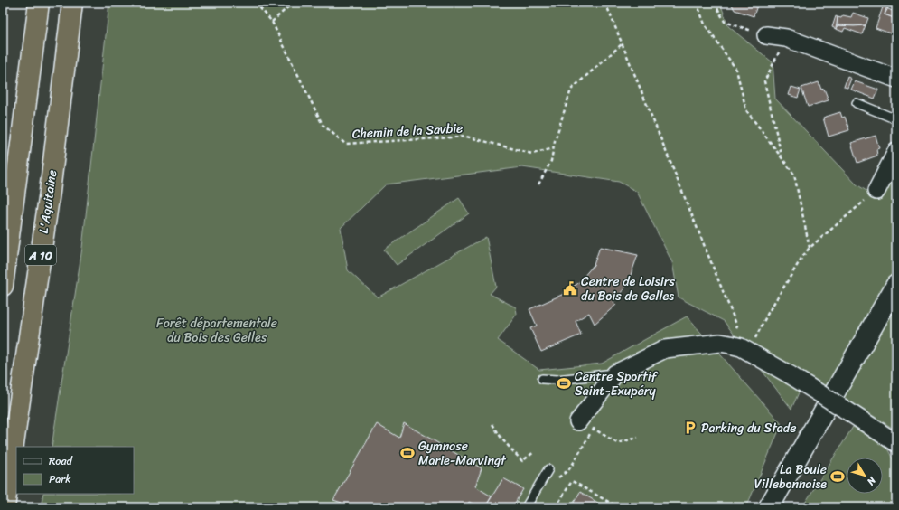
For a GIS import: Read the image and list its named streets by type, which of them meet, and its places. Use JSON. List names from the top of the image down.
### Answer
{
  "streets": {
    "highway": ["L'Aquitaine", "A 10"],
    "path": ["Chemin de la Savbie"]
  },
  "parks": ["Forêt départementale du Bois des Gelles"],
  "places": {
    "public building": ["Centre de Loisirs du Bois de Gelles"],
    "sports": ["Centre Sportif Saint-Exupéry", "Gymnase Marie-Marvingt", "La Boule Villebonnaise"],
    "parking": ["Parking du Stade"]
  },
  "legend": ["Road", "Park"],
  "north": "bottom right"
}
